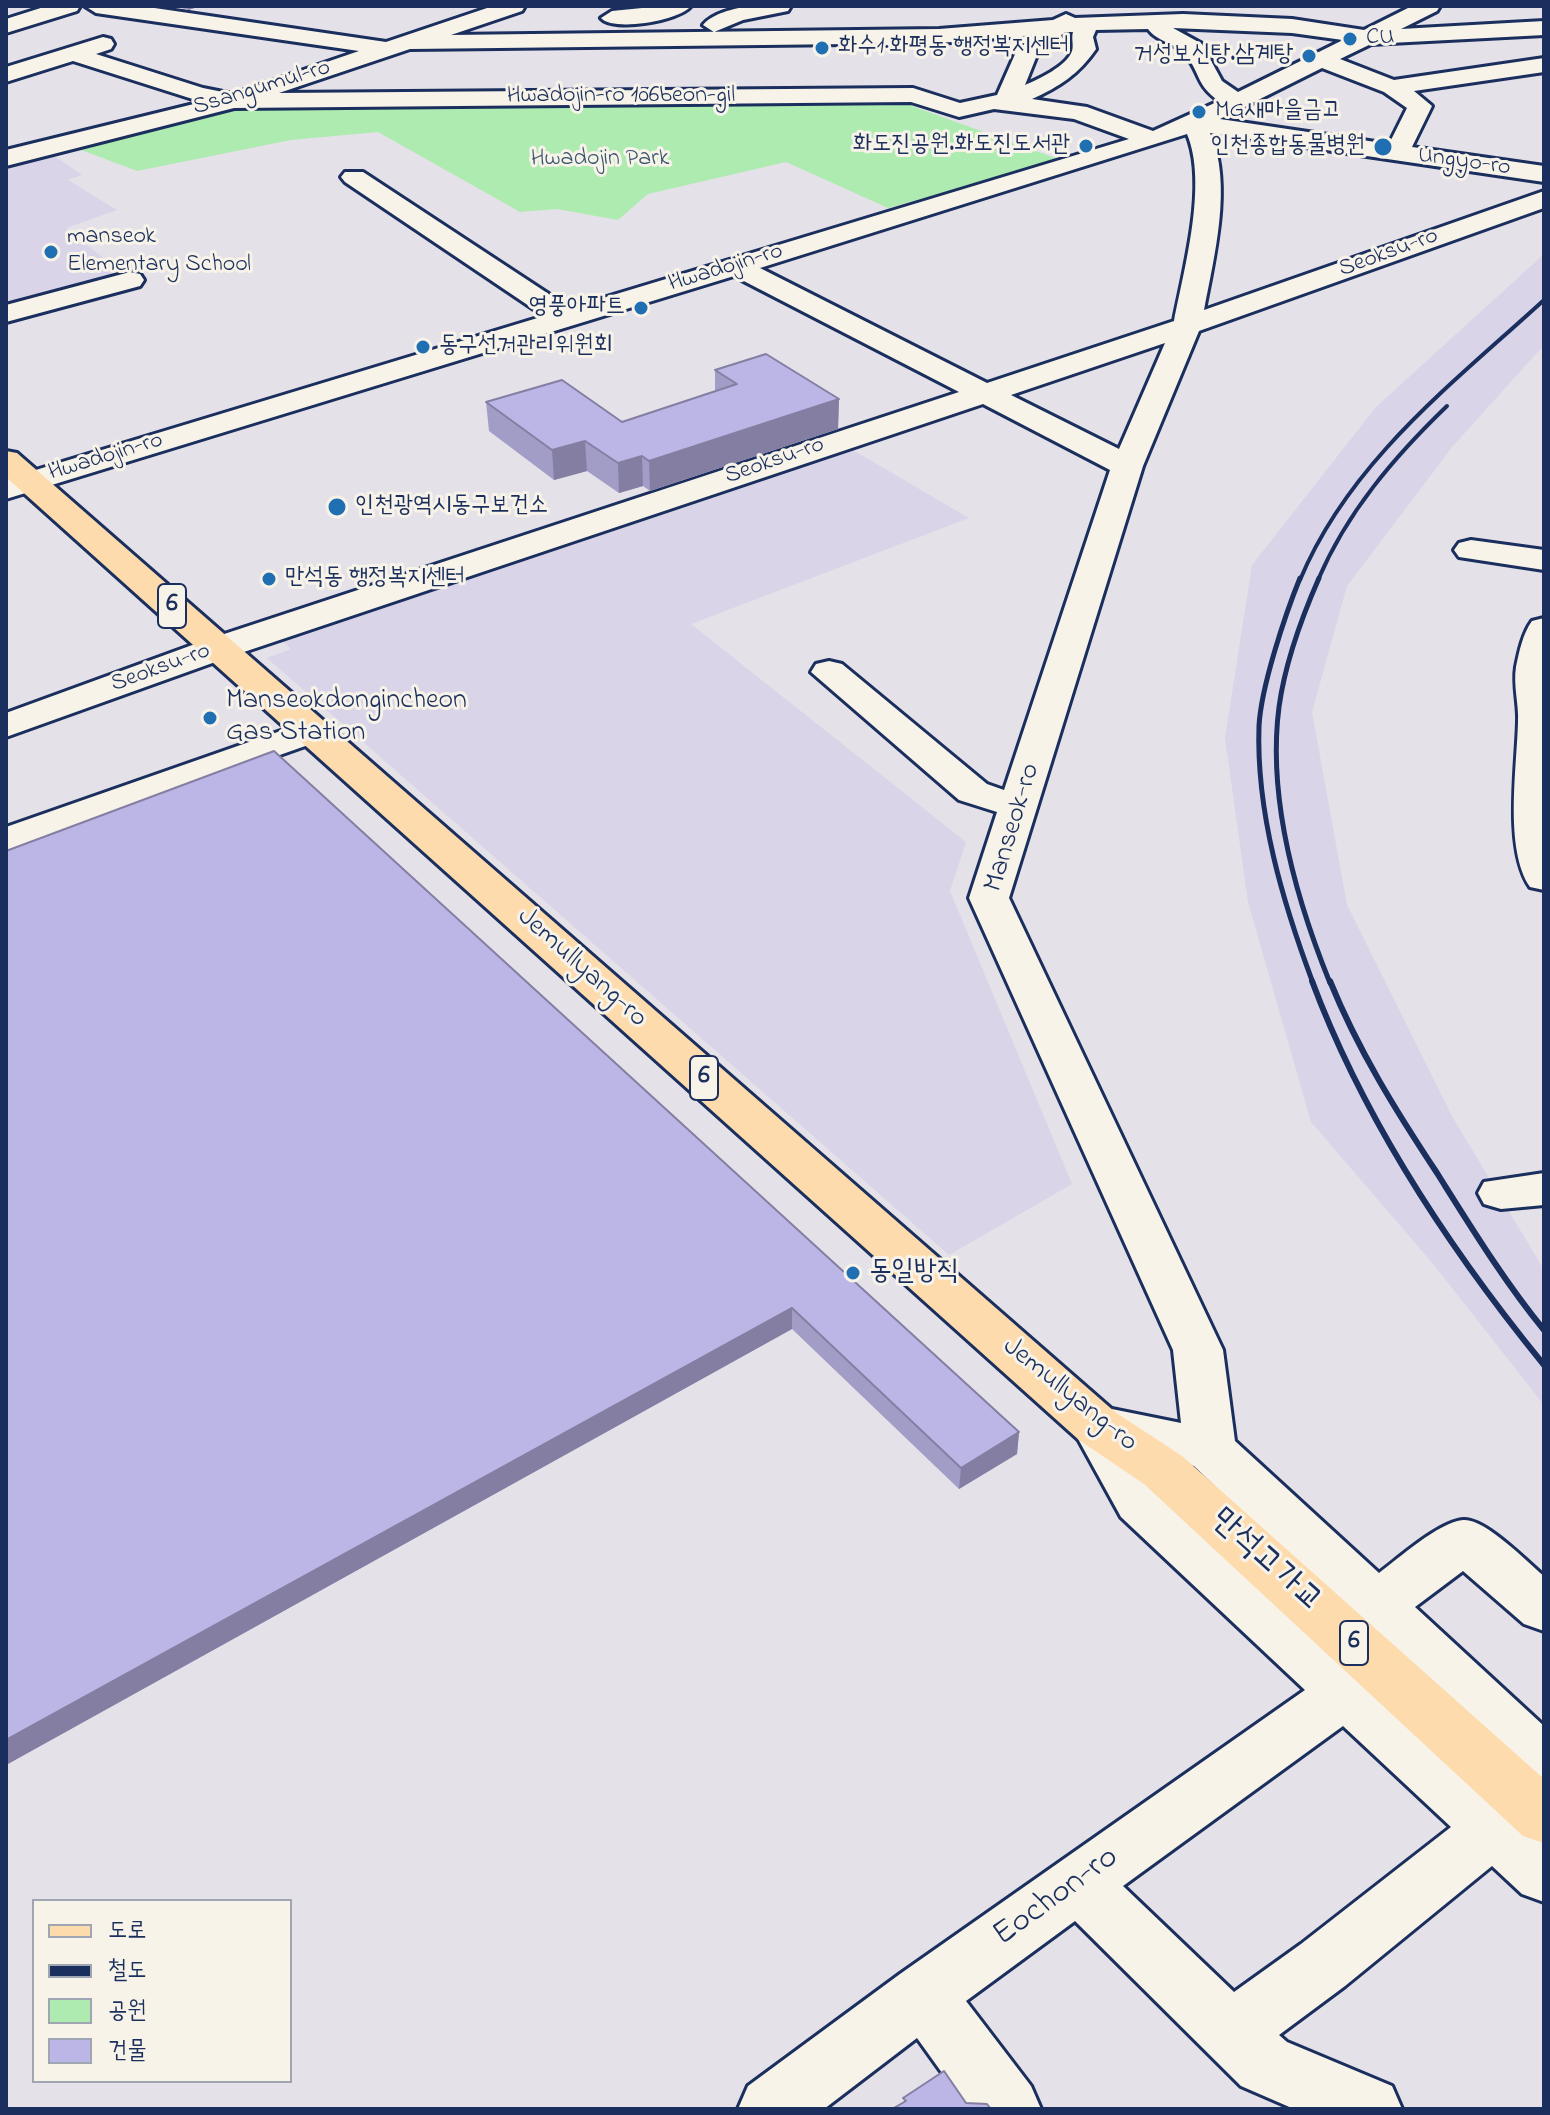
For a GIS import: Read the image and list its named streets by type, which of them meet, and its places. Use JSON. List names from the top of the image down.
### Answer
{
  "streets": {
    "main road": ["6", "Jemullyang-ro", "만석고가교"],
    "street": [
      "Ssangumul-ro",
      "Hwadojin-ro 106beon-gil",
      "Ungyo-ro",
      "Seoksu-ro",
      "Hwadojin-ro",
      "Manseok-ro",
      "Eochon-ro"
    ]
  },
  "crossings": [
    ["Ssangumul-ro", "Hwadojin-ro 106beon-gil"],
    ["Hwadojin-ro 106beon-gil", "Hwadojin-ro"],
    ["Ungyo-ro", "Hwadojin-ro"],
    ["Ungyo-ro", "Manseok-ro"],
    ["Seoksu-ro", "Manseok-ro"],
    ["Seoksu-ro", "Jemullyang-ro"],
    ["Hwadojin-ro", "Manseok-ro"],
    ["Hwadojin-ro", "Jemullyang-ro"],
    ["Manseok-ro", "Jemullyang-ro"],
    ["Manseok-ro", "만석고가교"],
    ["Jemullyang-ro", "만석고가교"]
  ],
  "parks": ["Hwadojin Park"],
  "places": [
    "CU",
    "화수1·화평동 행정복지센터",
    "거성보신탕.삼계탕",
    "MG새마을금고",
    "화도진공원.화도진도서관",
    "인천종합동물병원",
    "manseok Elementary School",
    "영풍아파트",
    "동구선거관리위원회",
    "인천광역시동구보건소",
    "만석동 행정복지센터",
    "Manseokdongincheon Gas Station",
    "동일방직"
  ],
  "legend": [
    "도로",
    "철도",
    "공원",
    "건물"
  ]
}
